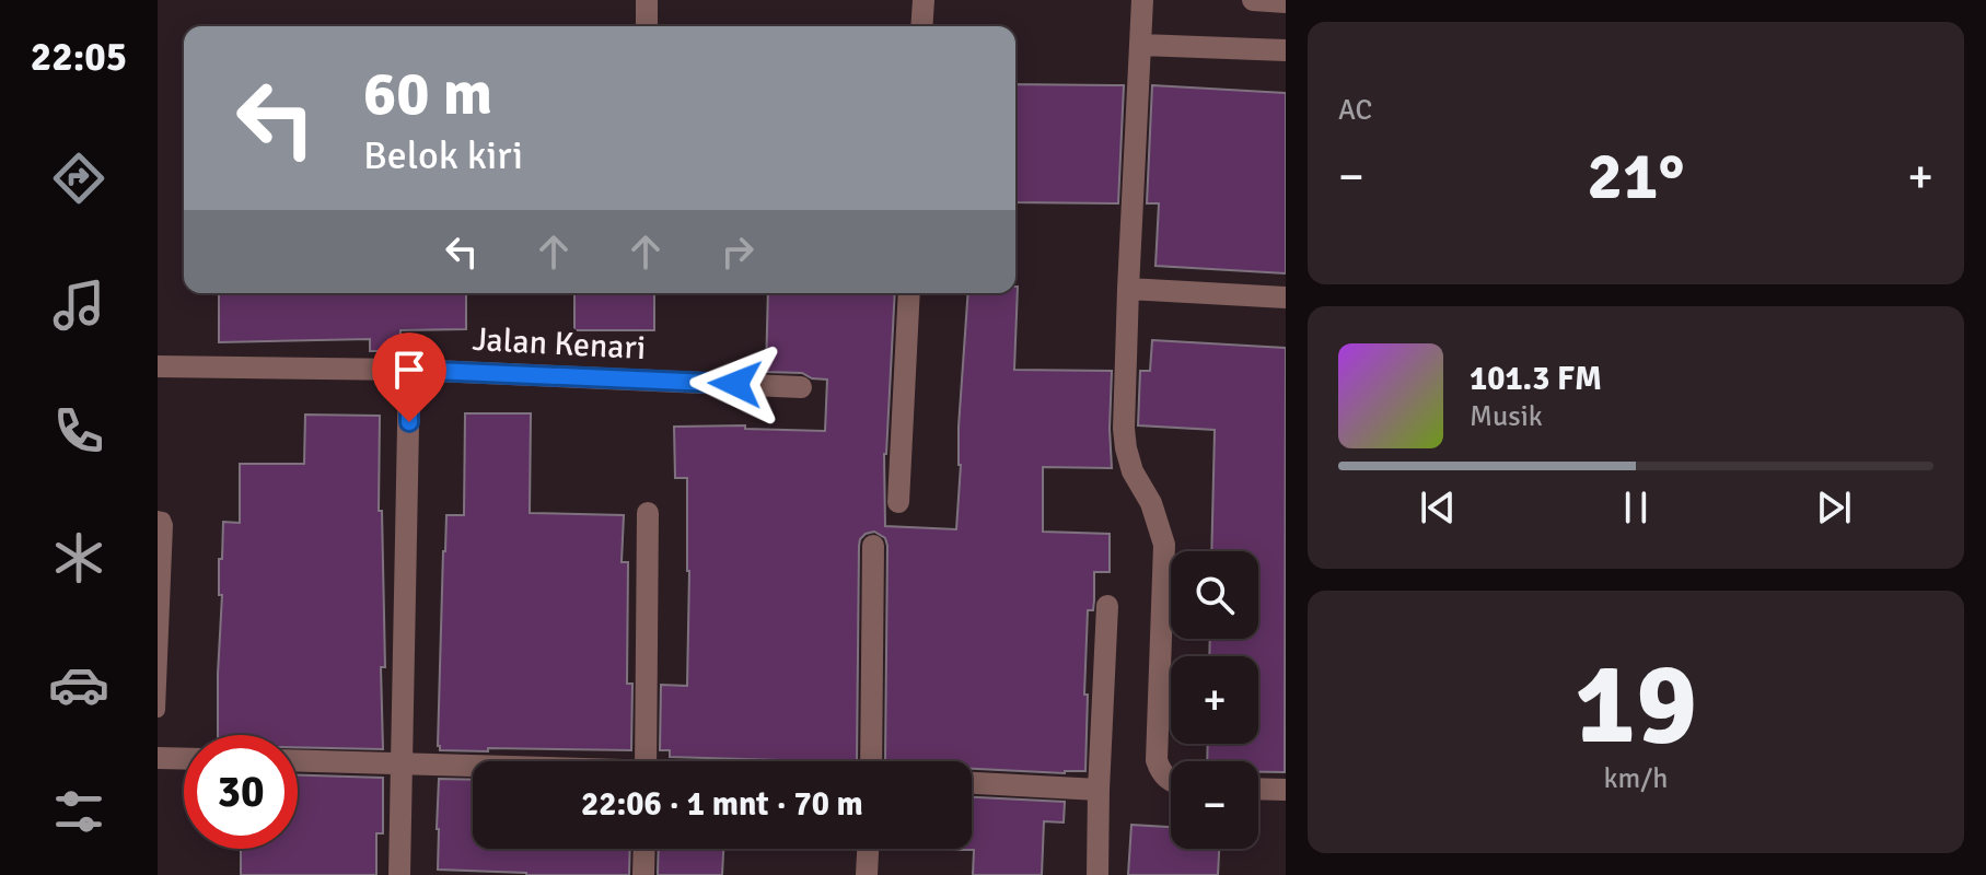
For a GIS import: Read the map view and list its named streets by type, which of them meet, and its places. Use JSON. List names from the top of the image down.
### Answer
{
  "streets": {
    "street": ["Jalan Kenari"]
  },
  "page": {
    "tabs": "22:05",
    "tile": [
      "AC",
      ["19", "km/h"]
    ],
    "turn": ["60 m", "Belok kiri"],
    "heat": ["−", "21°", "+"],
    "song": ["101.3 FM", "Musik"],
    "map_buttons": ["+", "−"],
    "limit": "30",
    "trip": "22:06 · 1 mnt · 70 m"
  }
}
